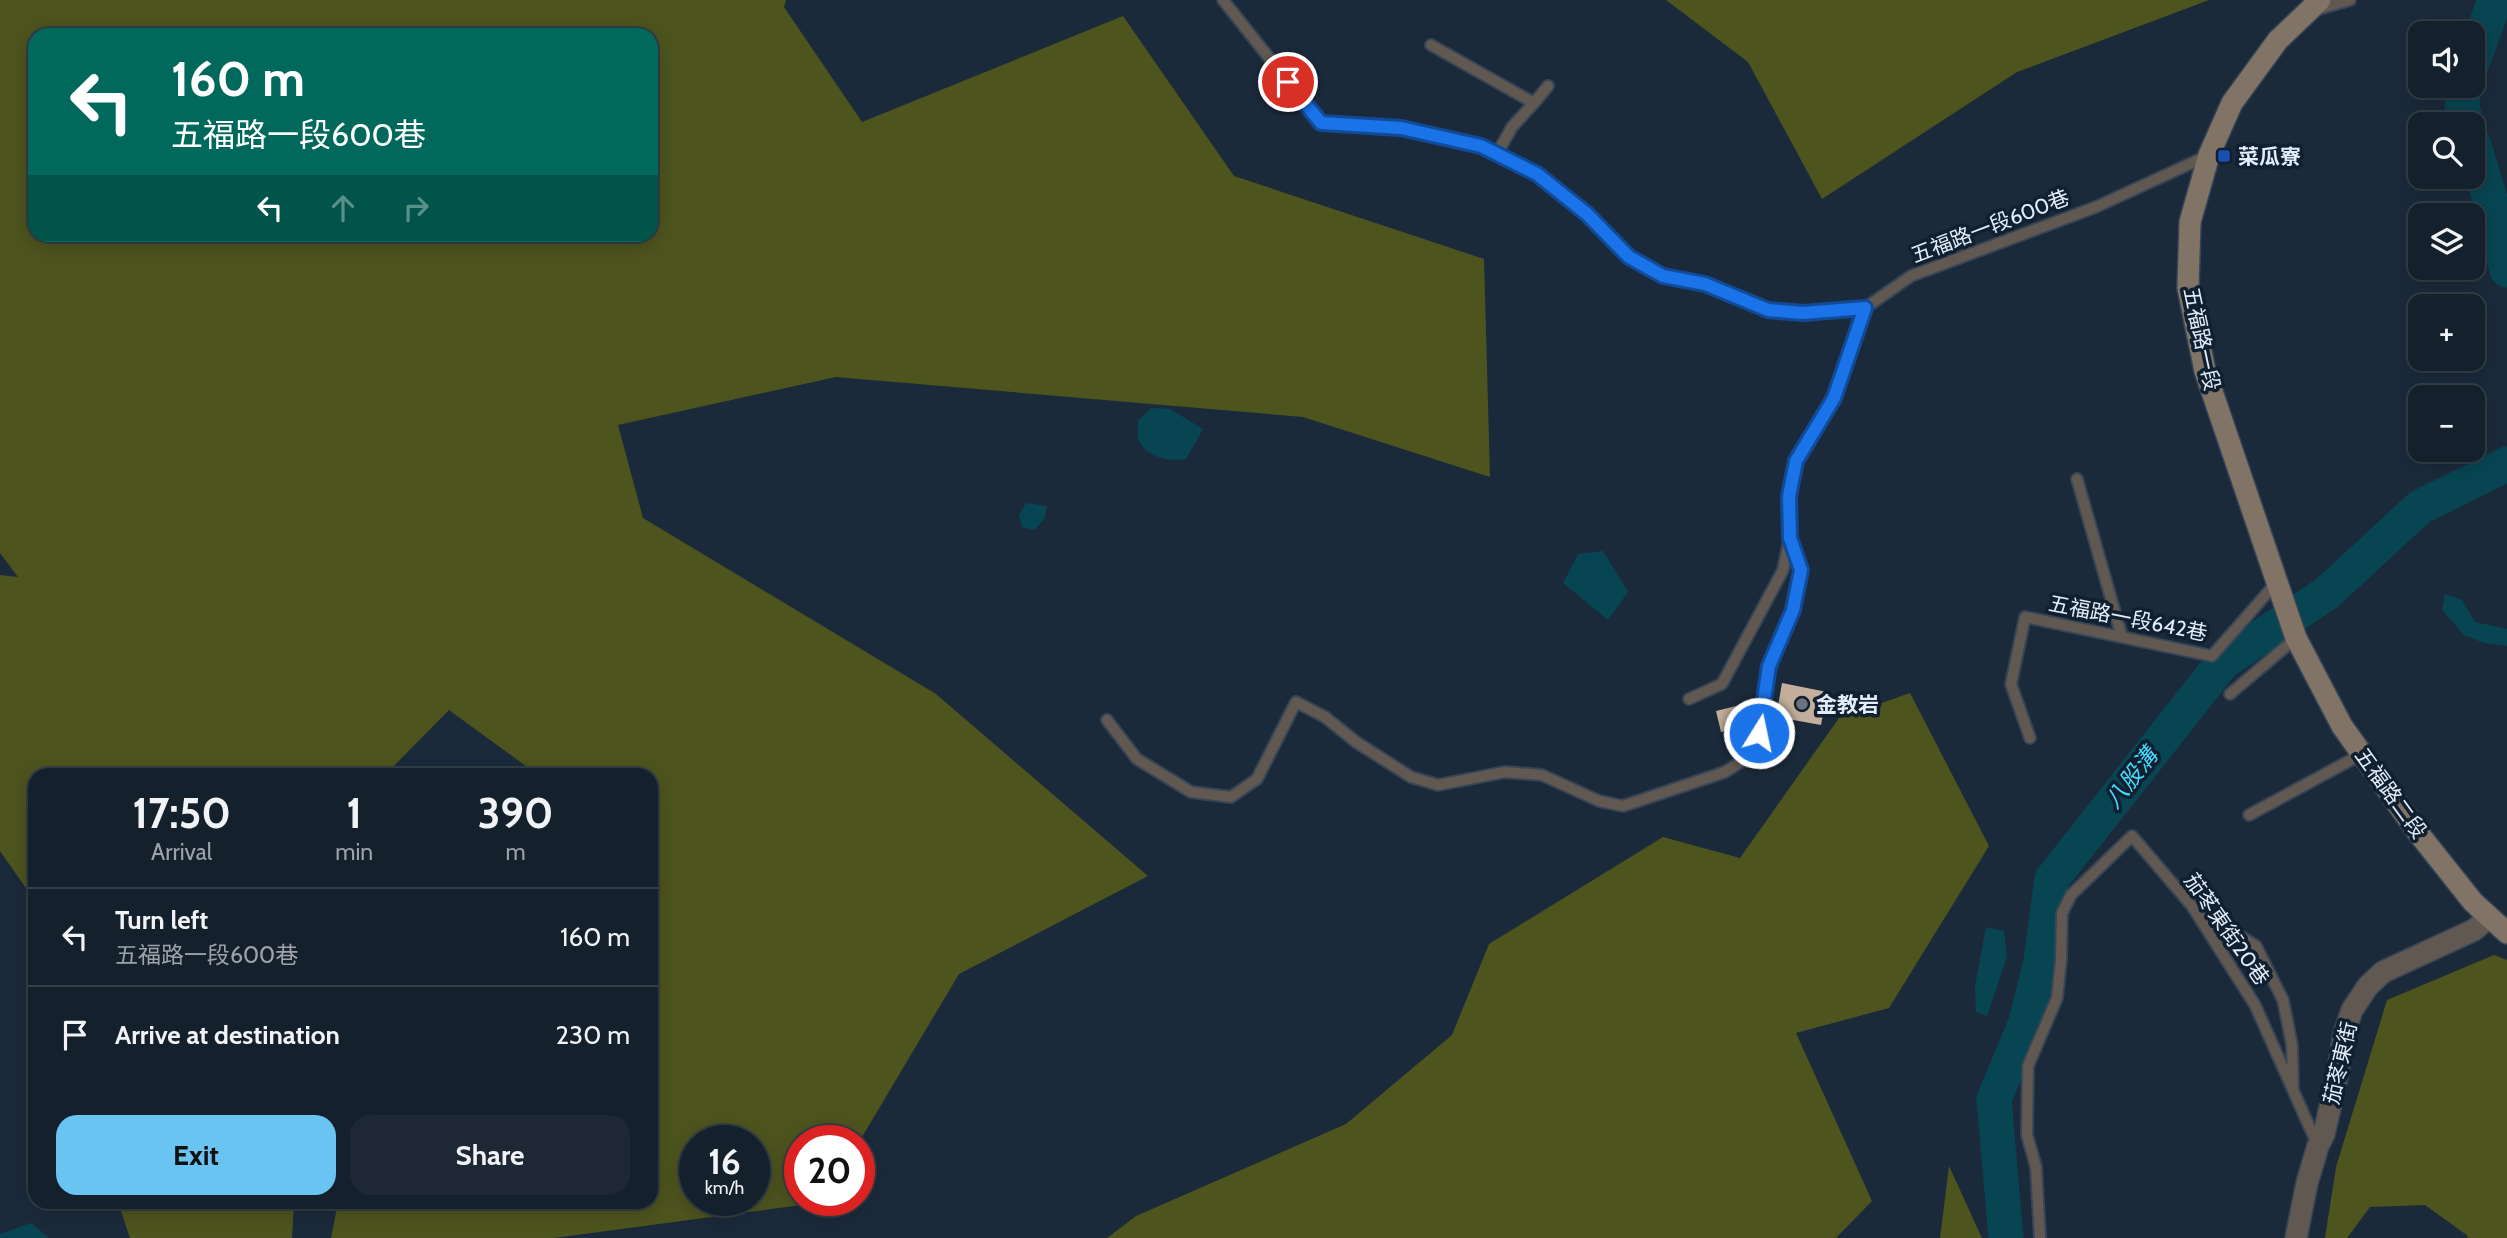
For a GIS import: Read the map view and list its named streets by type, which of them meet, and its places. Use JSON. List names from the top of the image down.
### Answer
{
  "streets": {
    "main road": ["五福路一段", "五福路二段"],
    "street": ["茄苳東街"],
    "lane": ["五福路一段600巷", "五福路一段642巷", "茄苳東街20巷"]
  },
  "crossings": [
    ["五福路一段600巷", "五福路一段"],
    ["五福路一段", "五福路一段642巷"],
    ["五福路一段", "五福路二段"],
    ["五福路二段", "茄苳東街"],
    ["茄苳東街20巷", "茄苳東街"]
  ],
  "water": ["八股溝"],
  "places": {
    "transit": ["菜瓜寮"],
    "other": ["金教岩"]
  },
  "page": {
    "map_buttons": ["+", "−"],
    "turn": ["160 m", "五福路一段600巷"],
    "eta": [
      "17:50",
      "Arrival",
      "1",
      "min",
      "390",
      "m"
    ],
    "list": [
      {
        "name": "Turn left",
        "note": "五福路一段600巷",
        "value": "160 m"
      },
      {
        "name": "Arrive at destination",
        "value": "230 m"
      }
    ],
    "buttons": ["Exit", "Share"],
    "speed": "16 km/h",
    "limit": "20"
  }
}
